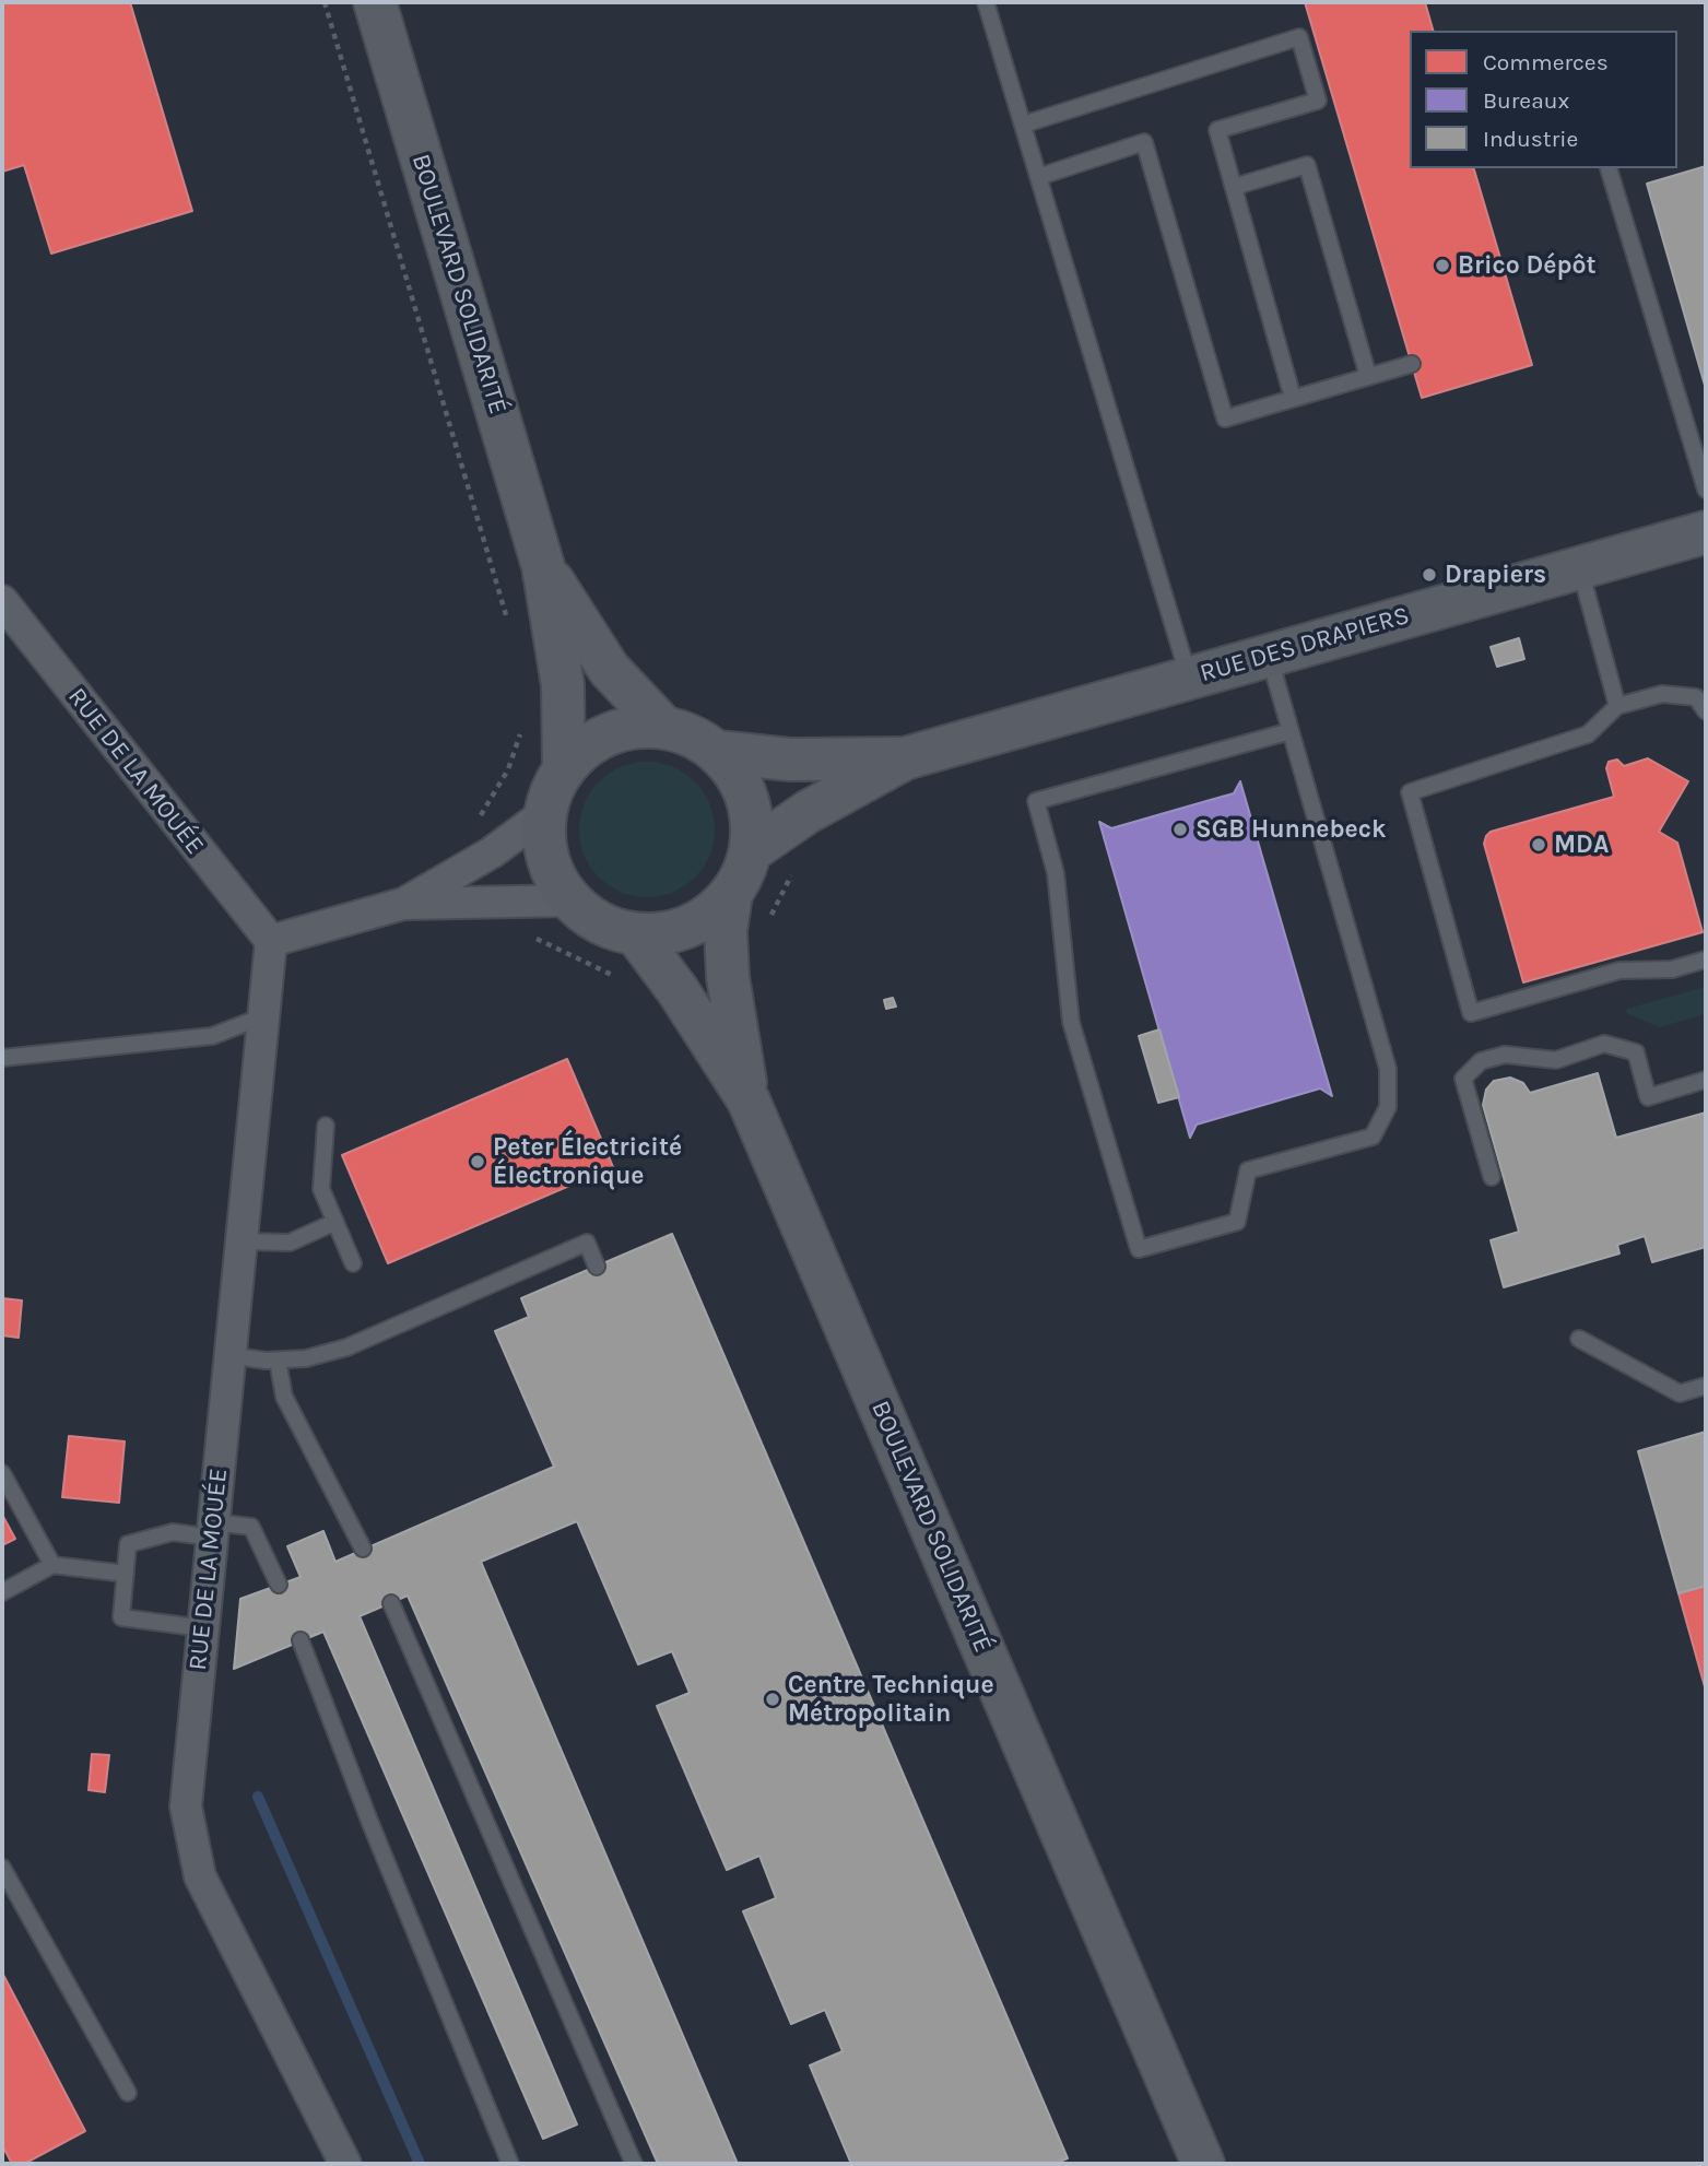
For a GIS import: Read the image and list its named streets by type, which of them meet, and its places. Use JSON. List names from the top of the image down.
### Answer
{
  "streets": {
    "main road": ["BOULEVARD SOLIDARITÉ", "RUE DES DRAPIERS"],
    "street": ["RUE DE LA MOUÉE"]
  },
  "crossings": [
    ["BOULEVARD SOLIDARITÉ", "RUE DES DRAPIERS"]
  ],
  "places": [
    "Brico Dépôt",
    "Drapiers",
    "SGB Hunnebeck",
    "MDA",
    "Peter Électricité Électronique",
    "Centre Technique Métropolitain"
  ],
  "legend": ["Commerces", "Bureaux", "Industrie"]
}
